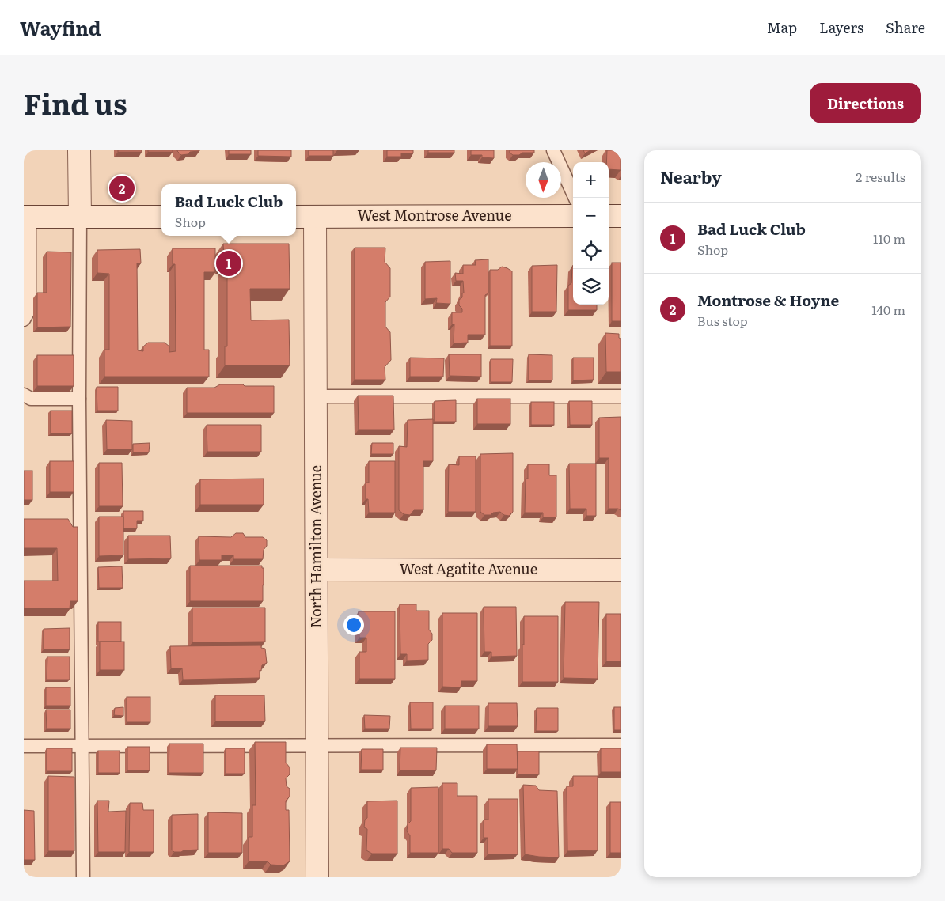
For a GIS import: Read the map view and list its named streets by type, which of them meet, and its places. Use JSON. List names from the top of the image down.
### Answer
{
  "streets": {
    "street": ["West Montrose Avenue", "North Hamilton Avenue", "West Agatite Avenue"]
  },
  "crossings": [
    ["West Montrose Avenue", "North Hamilton Avenue"],
    ["North Hamilton Avenue", "West Agatite Avenue"]
  ],
  "north": "bottom",
  "page": {
    "header": "Wayfind",
    "nav": ["Map", "Layers", "Share"],
    "title": "Find us",
    "buttons": "Directions",
    "heading": ["Nearby", "2 results"],
    "map_buttons": ["+", "−"],
    "pins": ["2", "1"],
    "popup": ["Bad Luck Club", "Shop"],
    "list": [
      {
        "mark": "1",
        "name": "Bad Luck Club",
        "note": "Shop",
        "value": "110 m"
      },
      {
        "mark": "2",
        "name": "Montrose & Hoyne",
        "note": "Bus stop",
        "value": "140 m"
      }
    ]
  }
}
